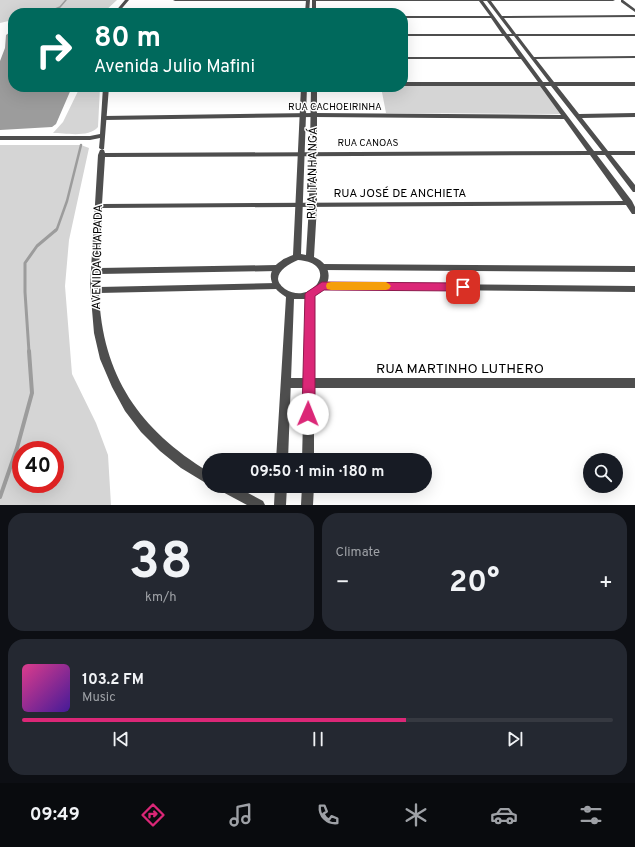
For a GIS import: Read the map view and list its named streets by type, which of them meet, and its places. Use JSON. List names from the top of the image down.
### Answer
{
  "streets": {
    "street": [
      "RUA CACHOEIRINHA",
      "RUA CANOAS",
      "RUA ITANHANGÁ",
      "RUA JOSÉ DE ANCHIETA",
      "AVENIDA CHAPADA",
      "RUA MARTINHO LUTHERO"
    ]
  },
  "crossings": [
    ["RUA CACHOEIRINHA", "RUA ITANHANGÁ"],
    ["RUA CACHOEIRINHA", "AVENIDA CHAPADA"],
    ["RUA CANOAS", "RUA ITANHANGÁ"],
    ["RUA CANOAS", "AVENIDA CHAPADA"],
    ["RUA ITANHANGÁ", "RUA JOSÉ DE ANCHIETA"],
    ["RUA JOSÉ DE ANCHIETA", "AVENIDA CHAPADA"]
  ],
  "page": {
    "turn": ["80 m", "Avenida Julio Mafini"],
    "limit": "40",
    "trip": "09:50 · 1 min · 180 m",
    "tile": [
      ["38", "km/h"],
      "Climate"
    ],
    "heat": ["−", "20°", "+"],
    "song": ["103.2 FM", "Music"],
    "tabs": "09:49"
  }
}
